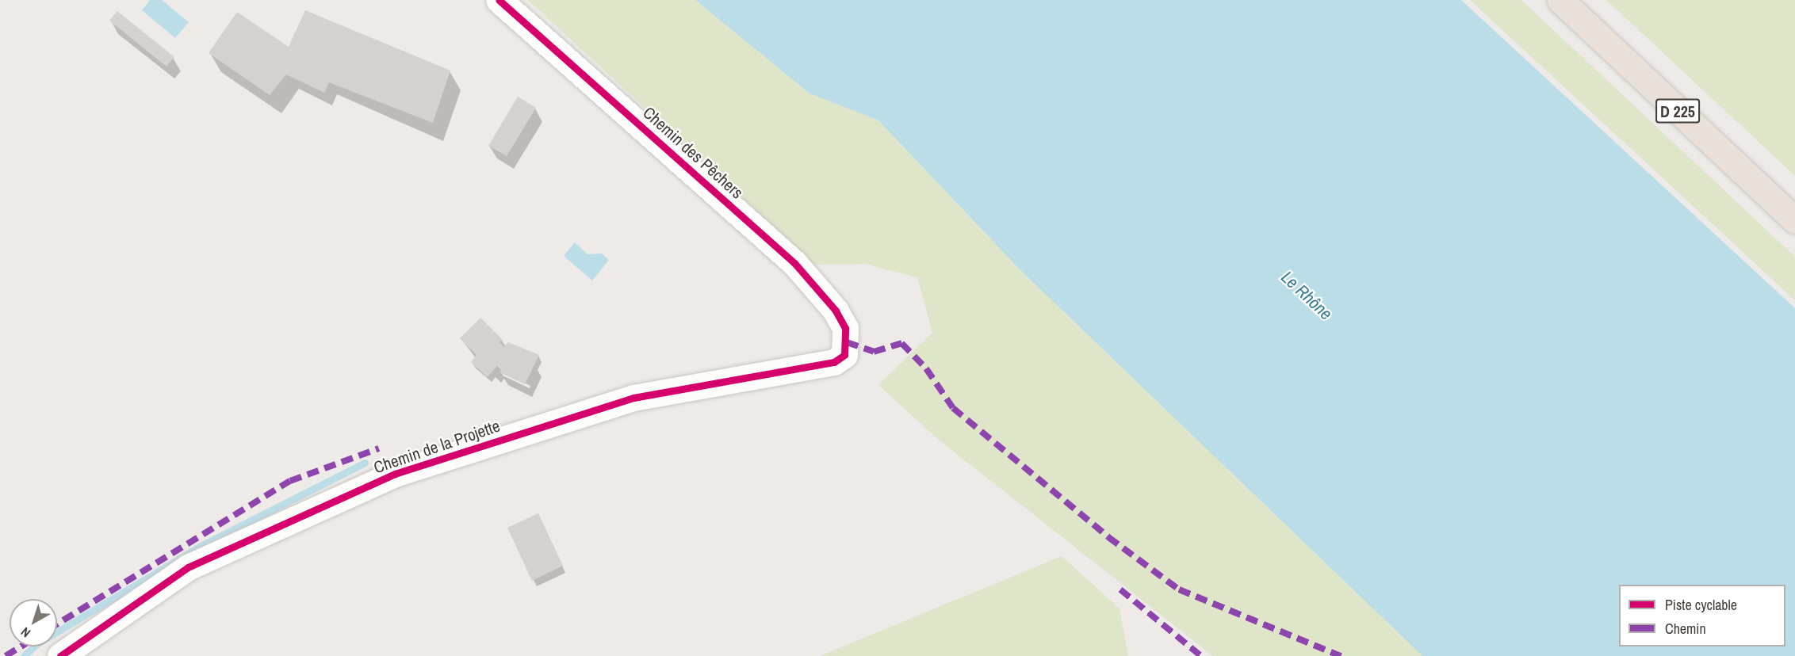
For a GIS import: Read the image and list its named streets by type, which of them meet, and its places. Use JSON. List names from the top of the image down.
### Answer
{
  "streets": {
    "highway": ["D 225"],
    "street": ["Chemin des Pêchers", "Chemin de la Projette"]
  },
  "crossings": [
    ["Chemin des Pêchers", "Chemin de la Projette"]
  ],
  "water": ["Le Rhône"],
  "legend": ["Piste cyclable", "Chemin"],
  "north": "bottom left"
}
